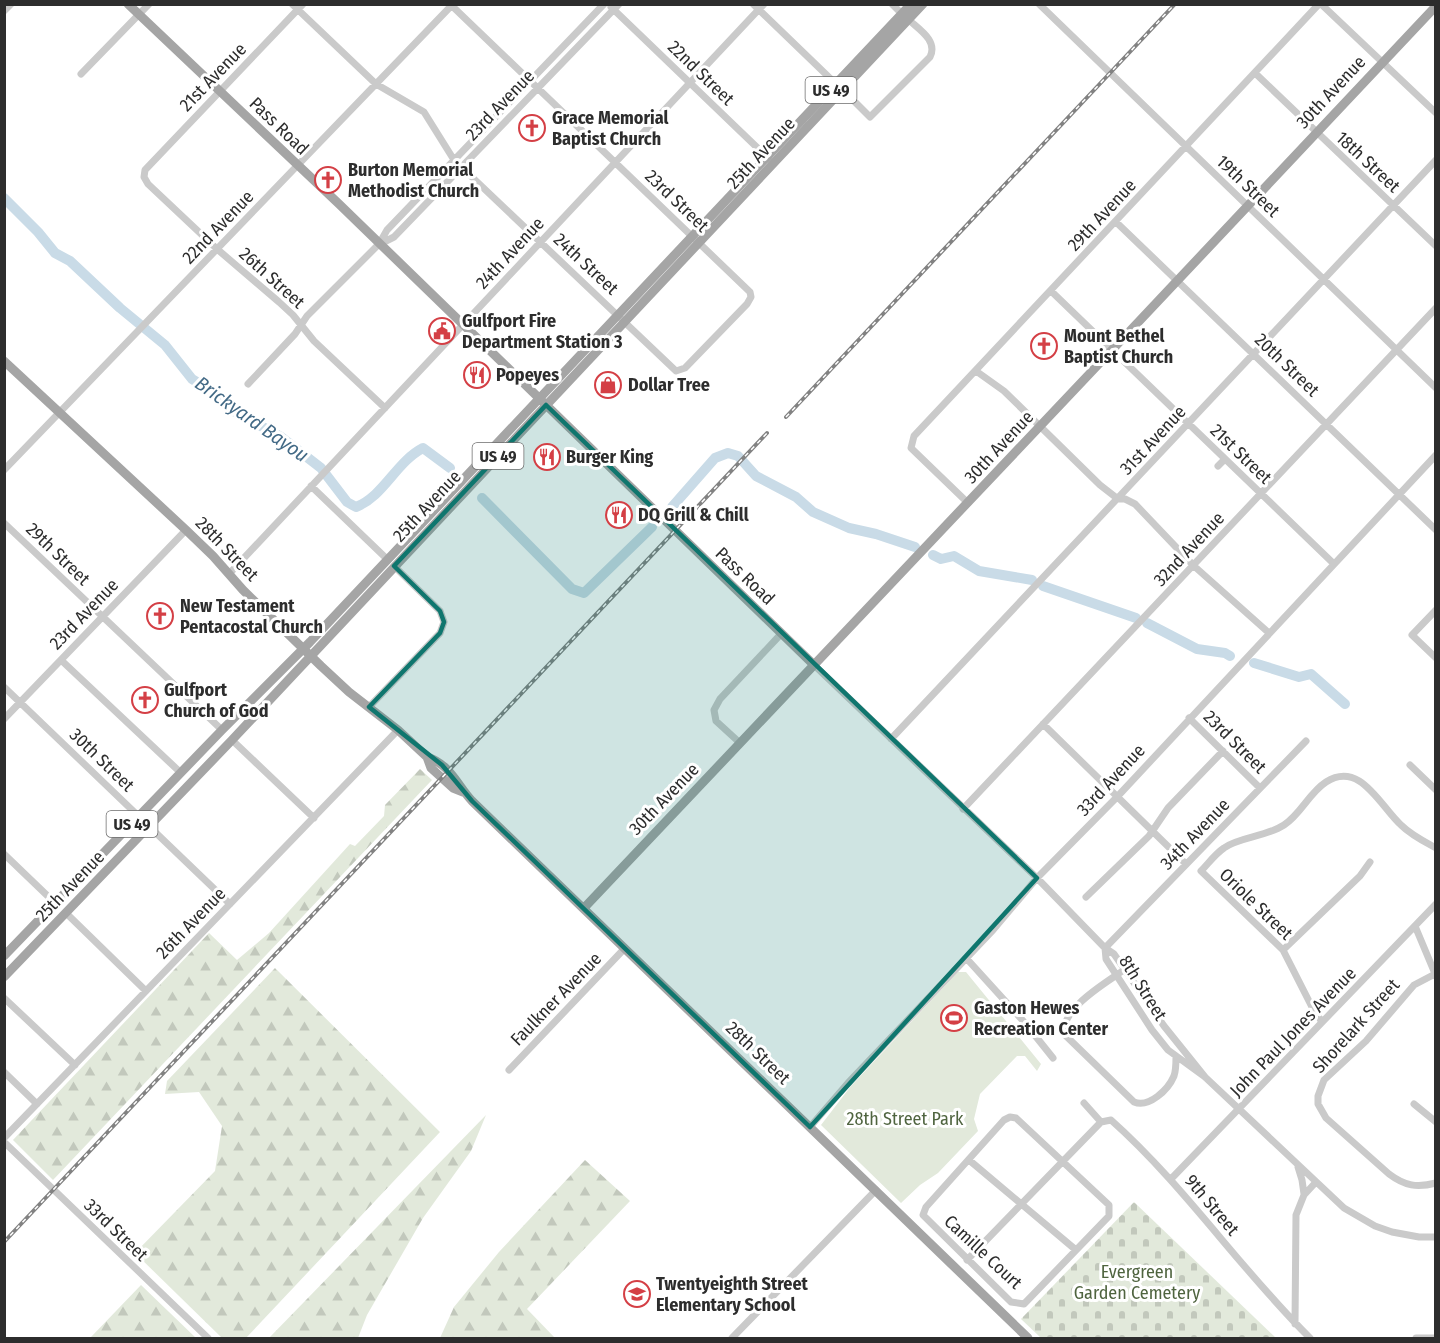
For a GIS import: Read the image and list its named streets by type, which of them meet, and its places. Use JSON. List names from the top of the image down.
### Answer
{
  "streets": {
    "main road": [
      "US 49",
      "30th Avenue",
      "Pass Road",
      "25th Avenue",
      "28th Street"
    ],
    "street": [
      "22nd Street",
      "21st Avenue",
      "23rd Avenue",
      "18th Street",
      "19th Street",
      "23rd Street",
      "29th Avenue",
      "22nd Avenue",
      "24th Avenue",
      "24th Street",
      "26th Street",
      "20th Street",
      "31st Avenue",
      "21st Street",
      "32nd Avenue",
      "29th Street",
      "30th Street",
      "33rd Avenue",
      "34th Avenue",
      "Oriole Street",
      "26th Avenue",
      "8th Street",
      "Faulkner Avenue",
      "Shorelark Street",
      "John Paul Jones Avenue",
      "9th Street",
      "33rd Street",
      "Camille Court"
    ]
  },
  "crossings": [
    ["22nd Street", "23rd Avenue"],
    ["22nd Street", "25th Avenue"],
    ["22nd Street", "24th Avenue"],
    ["21st Avenue", "Pass Road"],
    ["21st Avenue", "24th Street"],
    ["21st Avenue", "26th Street"],
    ["30th Avenue", "Pass Road"],
    ["30th Avenue", "18th Street"],
    ["30th Avenue", "19th Street"],
    ["30th Avenue", "29th Avenue"],
    ["30th Avenue", "20th Street"],
    ["30th Avenue", "21st Street"],
    ["30th Avenue", "28th Street"],
    ["23rd Avenue", "Pass Road"],
    ["23rd Avenue", "23rd Street"],
    ["23rd Avenue", "24th Street"],
    ["23rd Avenue", "28th Street"],
    ["23rd Avenue", "29th Street"],
    ["23rd Avenue", "30th Street"],
    ["Pass Road", "25th Avenue"],
    ["Pass Road", "22nd Avenue"],
    ["Pass Road", "24th Avenue"],
    ["Pass Road", "31st Avenue"],
    ["Pass Road", "32nd Avenue"],
    ["Pass Road", "33rd Avenue"],
    ["Pass Road", "34th Avenue"],
    ["Pass Road", "8th Street"],
    ["25th Avenue", "23rd Street"],
    ["25th Avenue", "24th Street"],
    ["25th Avenue", "28th Street"],
    ["25th Avenue", "29th Street"],
    ["25th Avenue", "30th Street"],
    ["18th Street", "29th Avenue"],
    ["18th Street", "31st Avenue"],
    ["19th Street", "29th Avenue"],
    ["19th Street", "31st Avenue"],
    ["19th Street", "32nd Avenue"],
    ["23rd Street", "22nd Avenue"],
    ["23rd Street", "24th Avenue"],
    ["23rd Street", "24th Street"],
    ["23rd Street", "33rd Avenue"],
    ["23rd Street", "34th Avenue"],
    ["29th Avenue", "20th Street"],
    ["29th Avenue", "21st Street"],
    ["22nd Avenue", "24th Street"],
    ["22nd Avenue", "26th Street"],
    ["22nd Avenue", "28th Street"],
    ["24th Avenue", "24th Street"],
    ["24th Avenue", "26th Street"],
    ["24th Avenue", "28th Street"],
    ["20th Street", "31st Avenue"],
    ["20th Street", "32nd Avenue"],
    ["20th Street", "33rd Avenue"],
    ["31st Avenue", "21st Street"],
    ["21st Street", "32nd Avenue"],
    ["21st Street", "33rd Avenue"],
    ["28th Street", "33rd Avenue"],
    ["28th Street", "26th Avenue"],
    ["28th Street", "Faulkner Avenue"],
    ["30th Street", "26th Avenue"],
    ["34th Avenue", "8th Street"],
    ["Oriole Street", "John Paul Jones Avenue"],
    ["8th Street", "John Paul Jones Avenue"],
    ["John Paul Jones Avenue", "9th Street"]
  ],
  "water": ["Brickyard Bayou"],
  "parks": ["28th Street Park", "Evergreen Garden Cemetery"],
  "places": {
    "church": [
      "Grace Memorial Baptist Church",
      "Burton Memorial Methodist Church",
      "Mount Bethel Baptist Church",
      "New Testament Pentacostal Church",
      "Gulfport Church of God"
    ],
    "public building": ["Gulfport Fire Department Station 3"],
    "restaurant": ["Popeyes", "Burger King", "DQ Grill & Chill"],
    "shop": ["Dollar Tree"],
    "sports": ["Gaston Hewes Recreation Center"],
    "school or university": ["Twentyeighth Street Elementary School"]
  }
}
